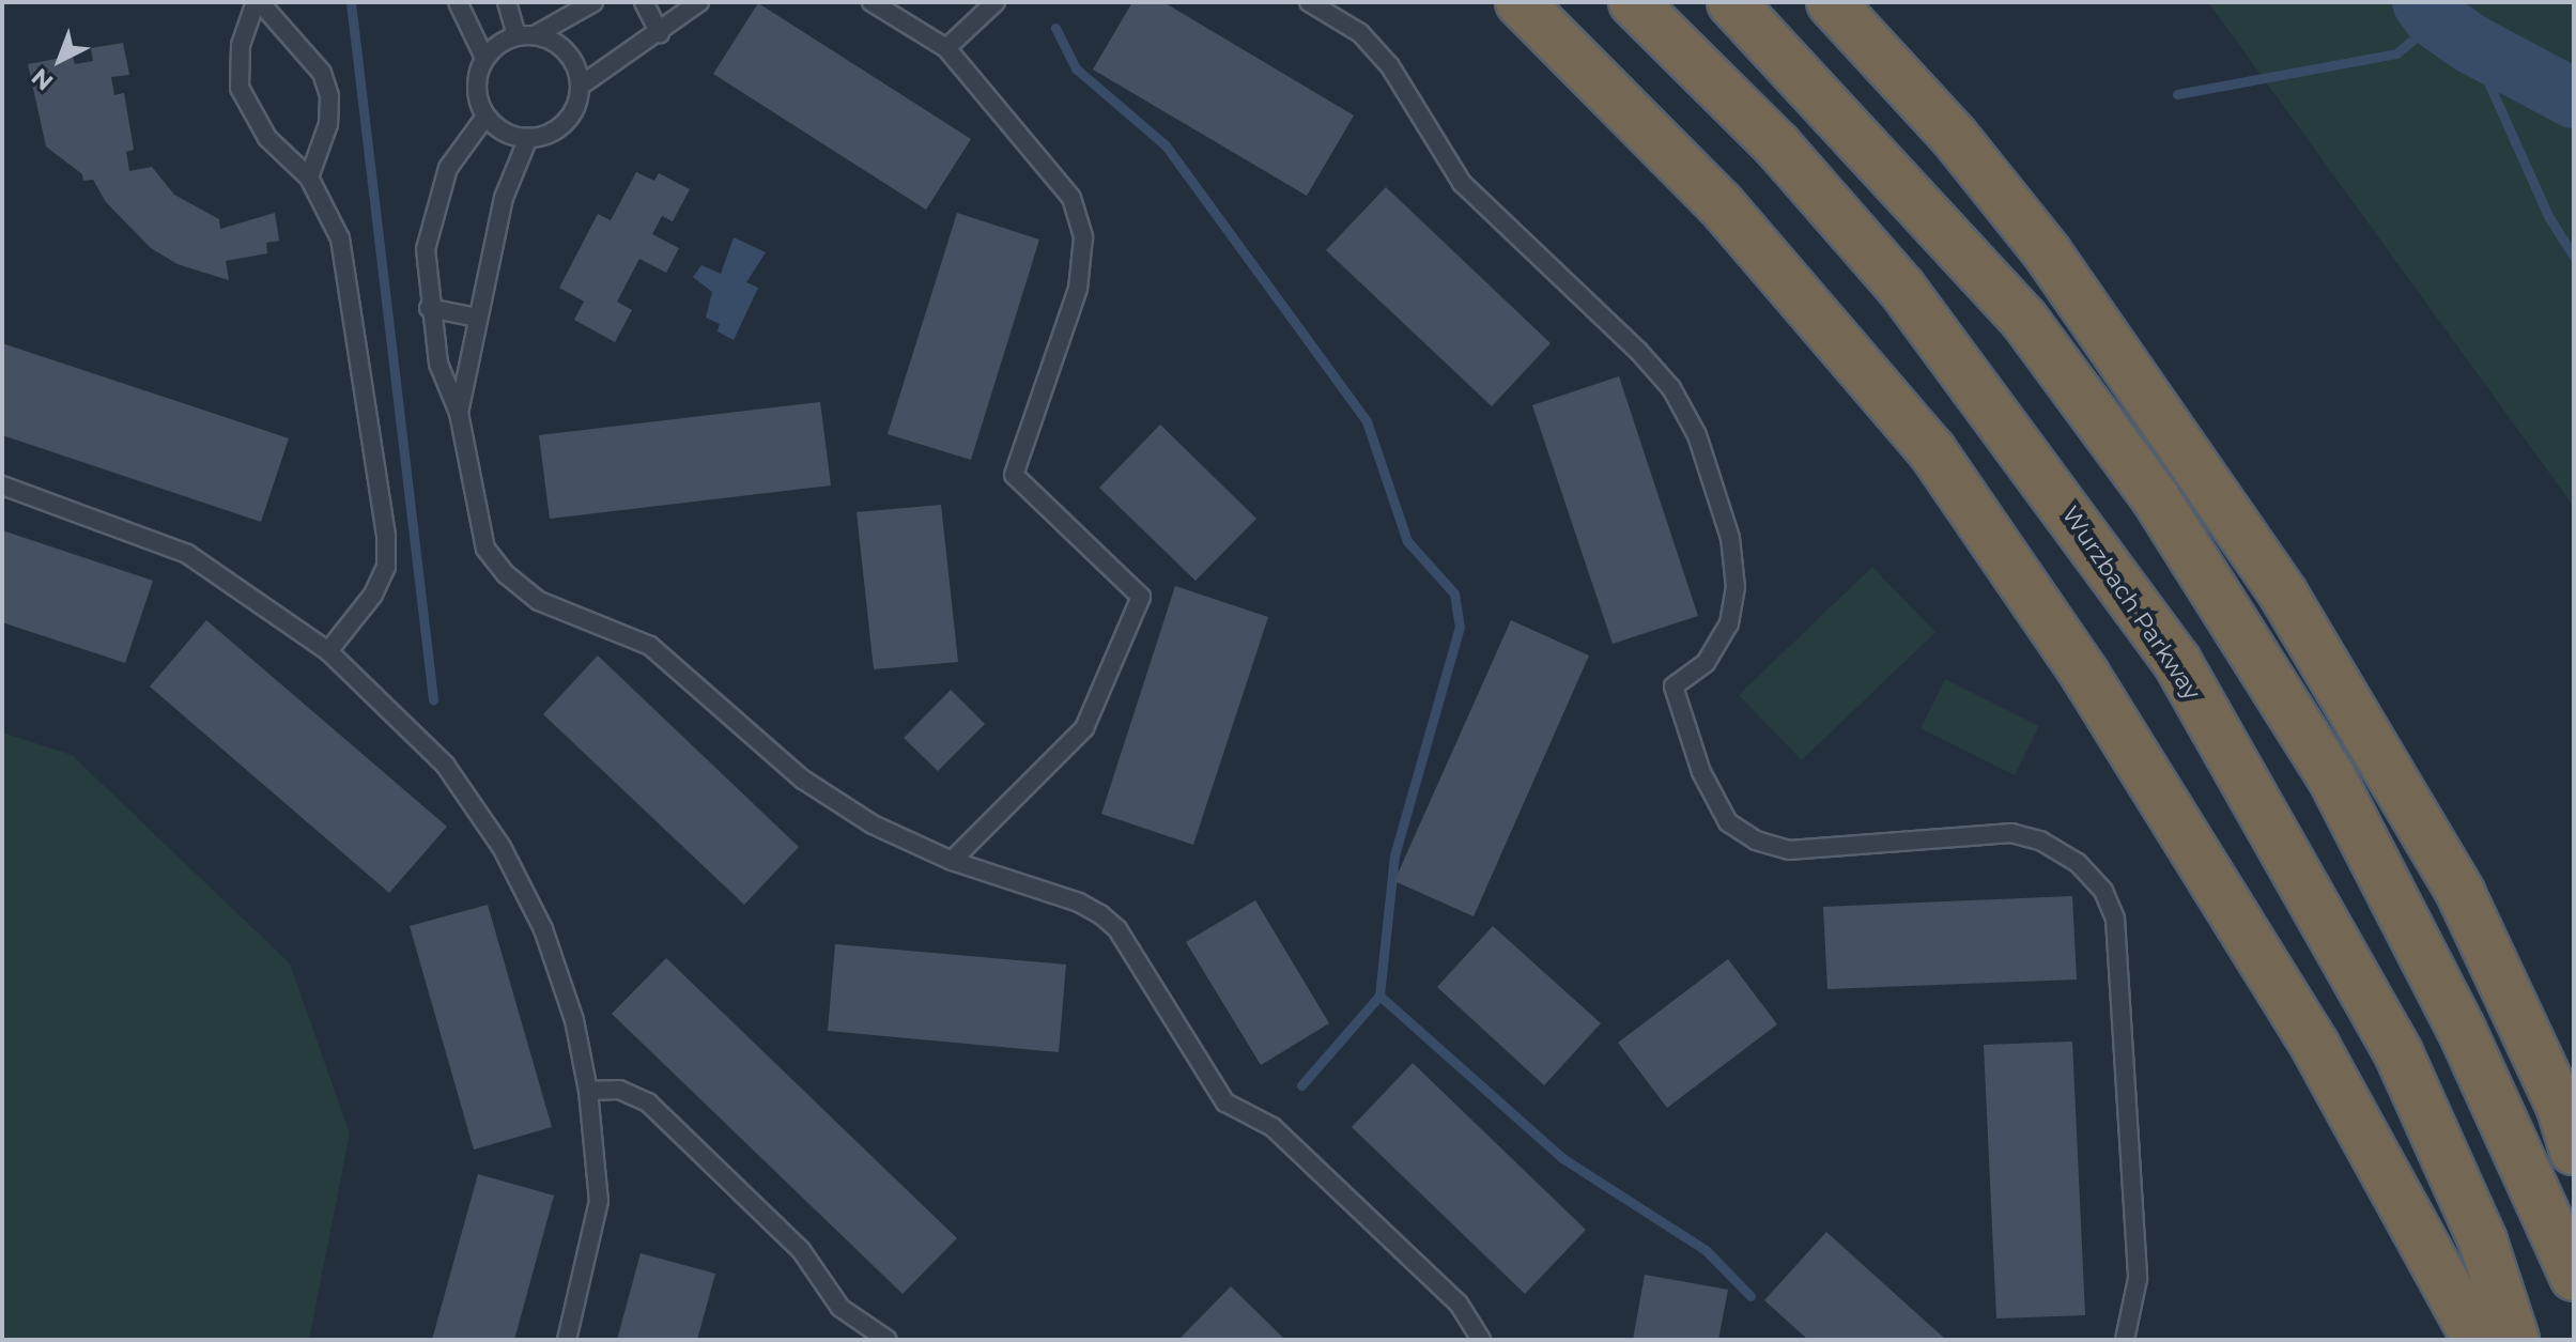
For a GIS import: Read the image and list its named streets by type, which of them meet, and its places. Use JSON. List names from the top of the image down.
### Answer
{
  "streets": {
    "highway": ["Wurzbach Parkway"]
  },
  "north": "bottom left"
}
